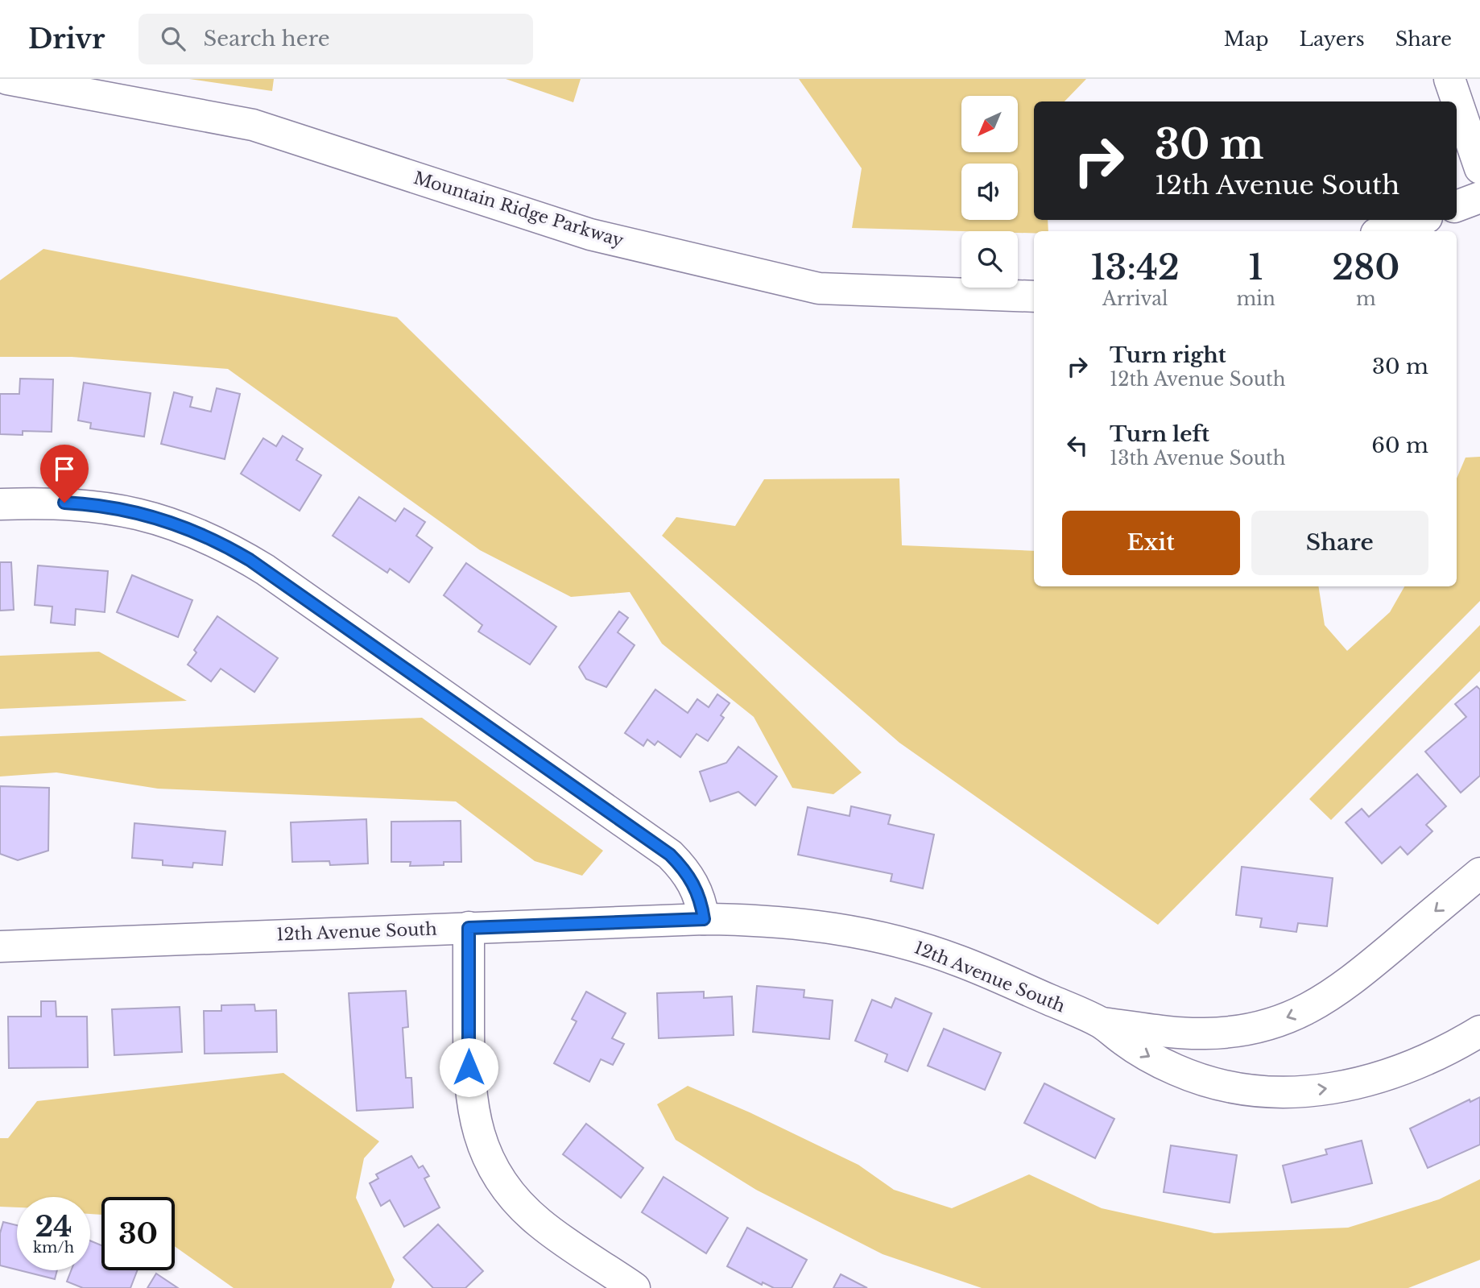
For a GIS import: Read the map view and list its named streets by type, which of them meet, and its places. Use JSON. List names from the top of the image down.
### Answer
{
  "streets": {
    "street": ["Mountain Ridge Parkway", "12th Avenue South"]
  },
  "north": "bottom left",
  "page": {
    "header": "Drivr",
    "search": "Search here",
    "nav": ["Map", "Layers", "Share"],
    "turn": ["30 m", "12th Avenue South"],
    "eta": [
      "13:42",
      "Arrival",
      "1",
      "min",
      "280",
      "m"
    ],
    "list": [
      {
        "name": "Turn right",
        "note": "12th Avenue South",
        "value": "30 m"
      },
      {
        "name": "Turn left",
        "note": "13th Avenue South",
        "value": "60 m"
      }
    ],
    "buttons": ["Exit", "Share"],
    "speed": "24 km/h",
    "limit": "30"
  }
}
